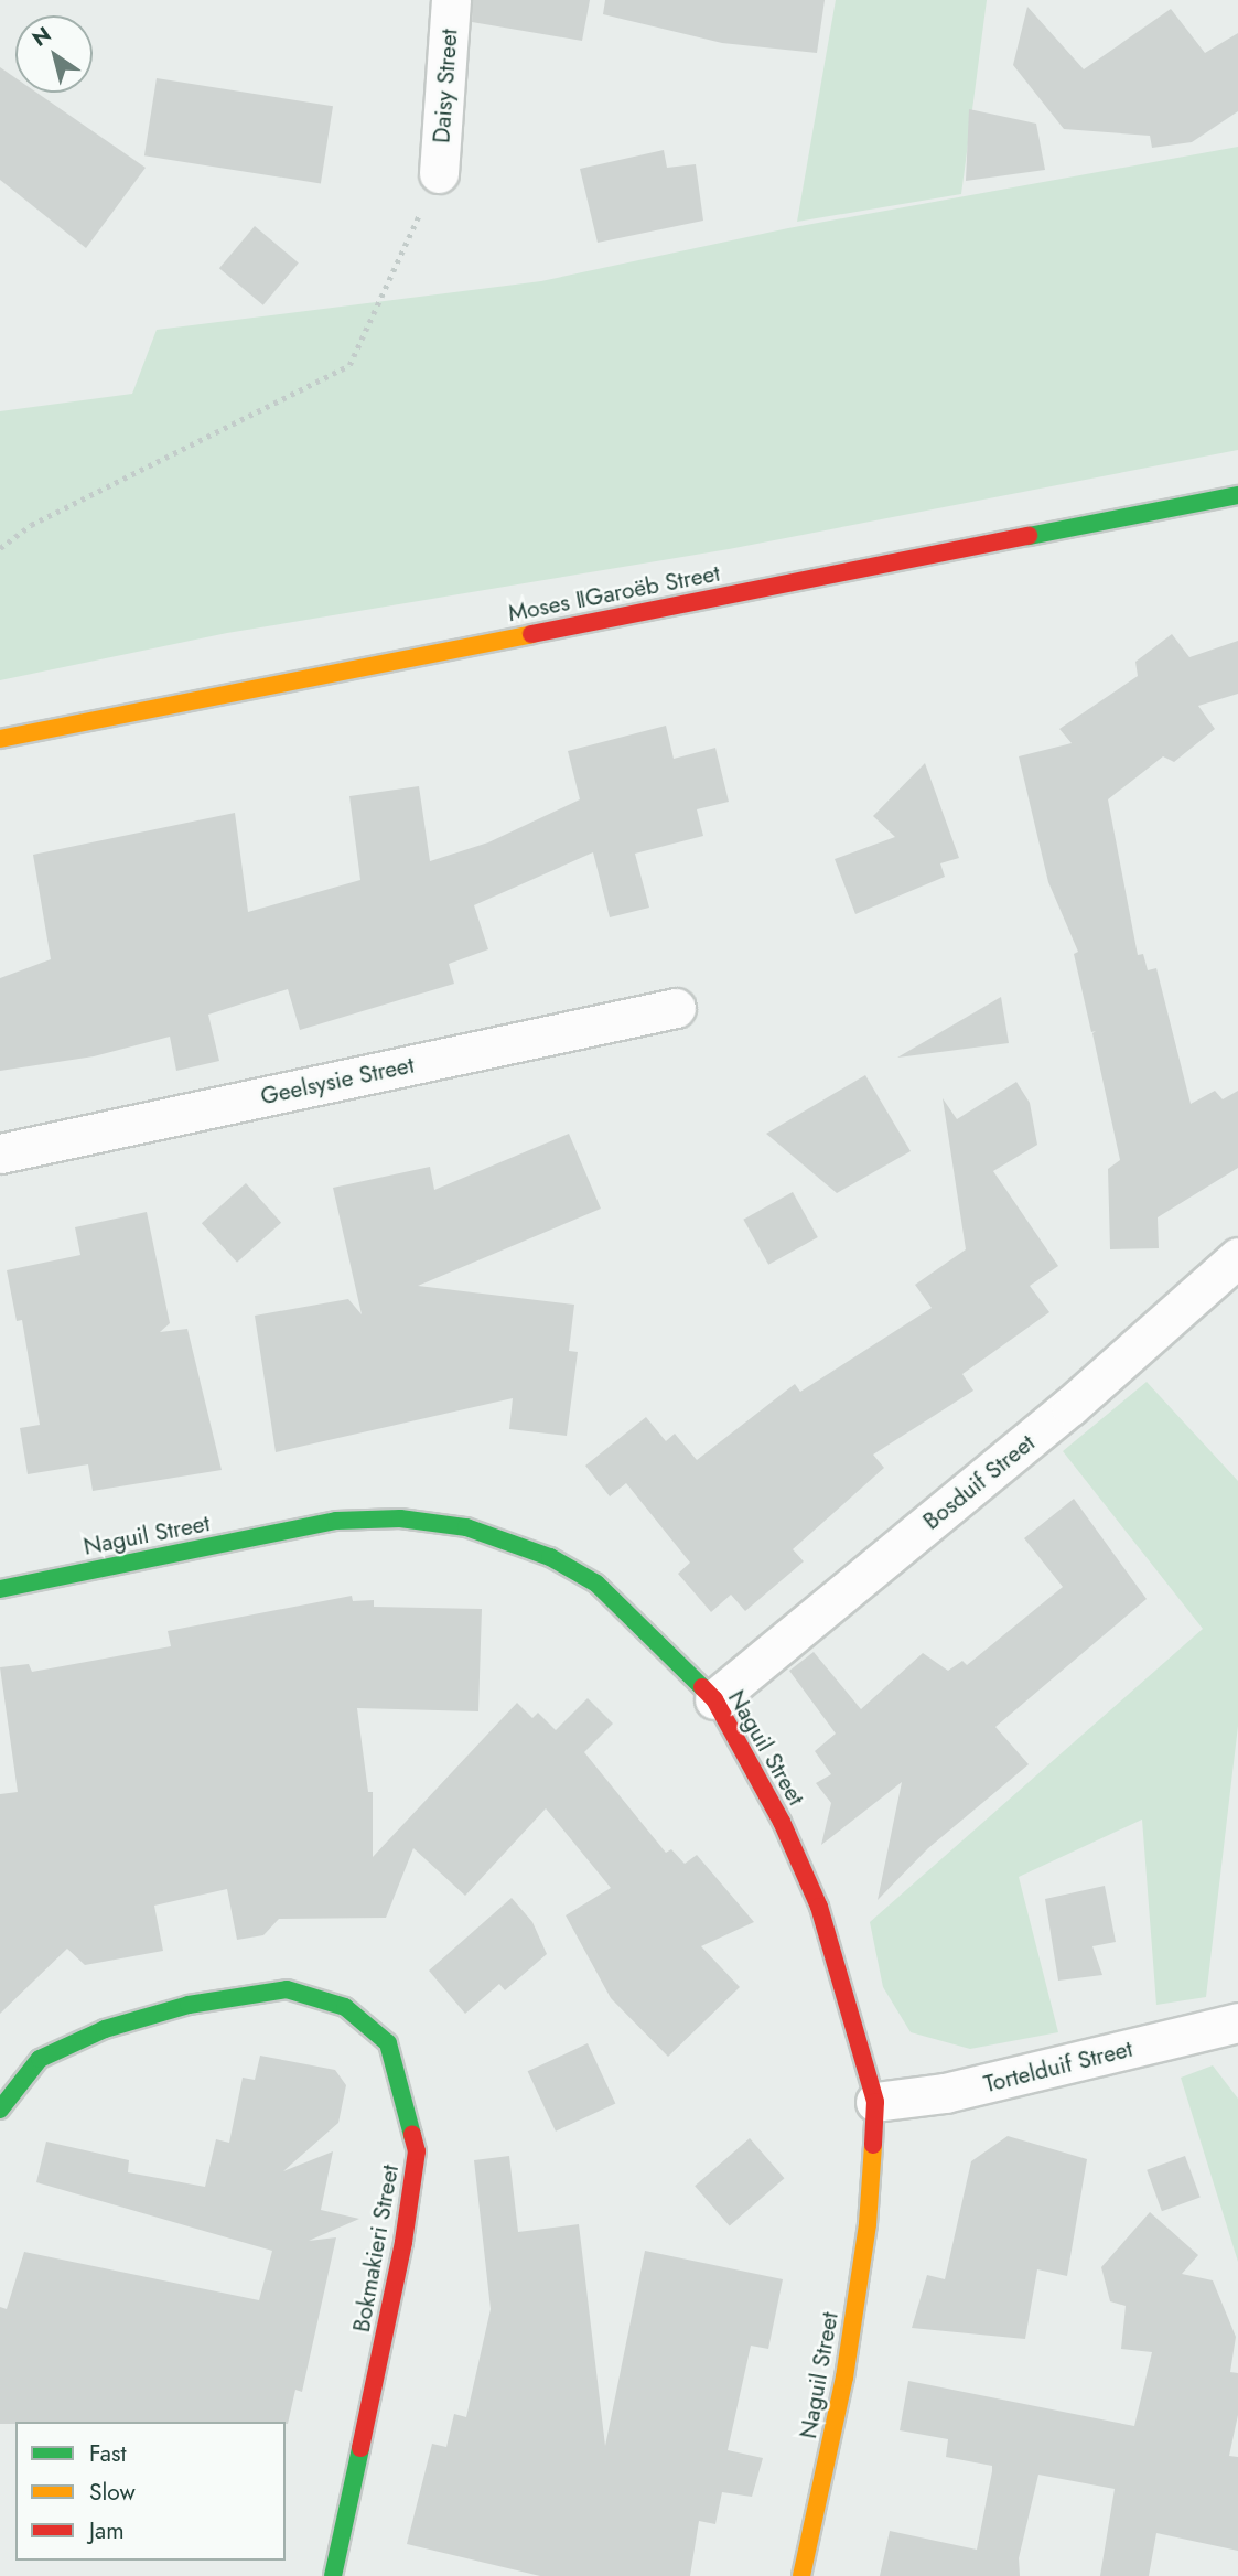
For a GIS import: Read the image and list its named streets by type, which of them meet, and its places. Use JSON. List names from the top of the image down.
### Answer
{
  "streets": {
    "street": [
      "Daisy Street",
      "Moses ǁGaroëb Street",
      "Geelsysie Street",
      "Bosduif Street",
      "Naguil Street",
      "Tortelduif Street",
      "Bokmakieri Street"
    ]
  },
  "crossings": [
    ["Bosduif Street", "Naguil Street"],
    ["Naguil Street", "Tortelduif Street"]
  ],
  "legend": ["Fast", "Slow", "Jam"],
  "north": "top left"
}
